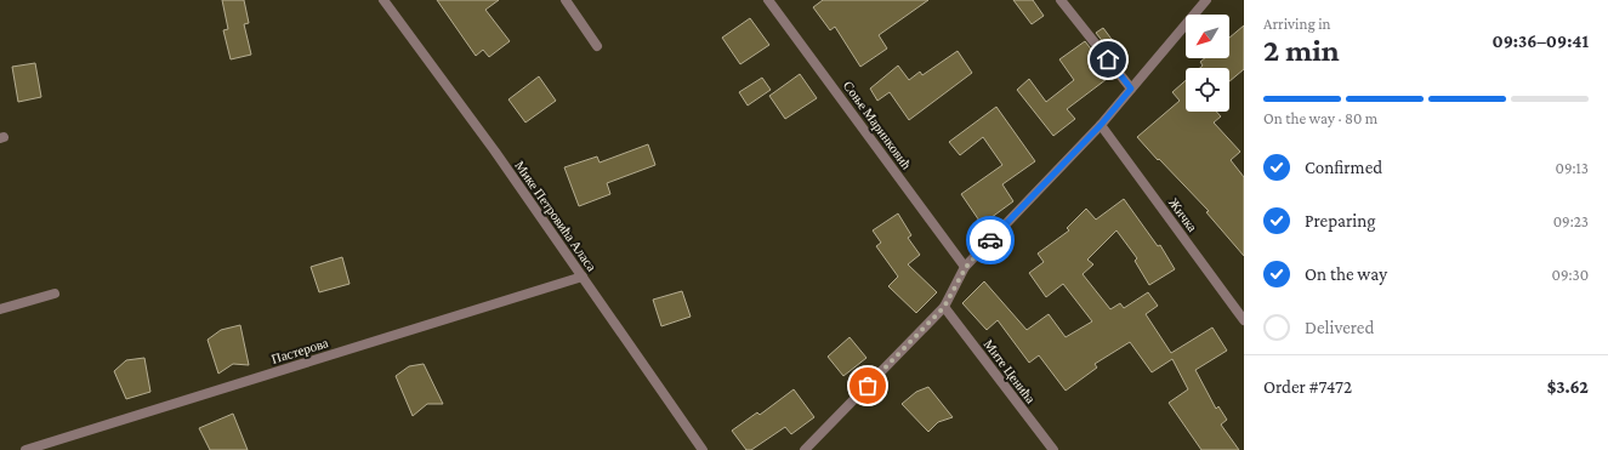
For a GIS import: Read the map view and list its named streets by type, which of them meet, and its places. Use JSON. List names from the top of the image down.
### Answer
{
  "streets": {
    "street": [
      "Соње Маринковић",
      "Жичка",
      "Мике Петровића Аласа",
      "Пастерова",
      "Мите Ценића"
    ]
  },
  "crossings": [
    ["Мике Петровића Аласа", "Пастерова"]
  ],
  "north": "bottom left",
  "page": {
    "heading": ["2 min", "Arriving in", "09:36–09:41"],
    "panel": ["Order #7472", "$3.62"],
    "bar": "On the way · 80 m",
    "list": [
      ["Confirmed", "09:13"],
      ["Preparing", "09:23"],
      ["On the way", "09:30"],
      "Delivered"
    ]
  }
}
